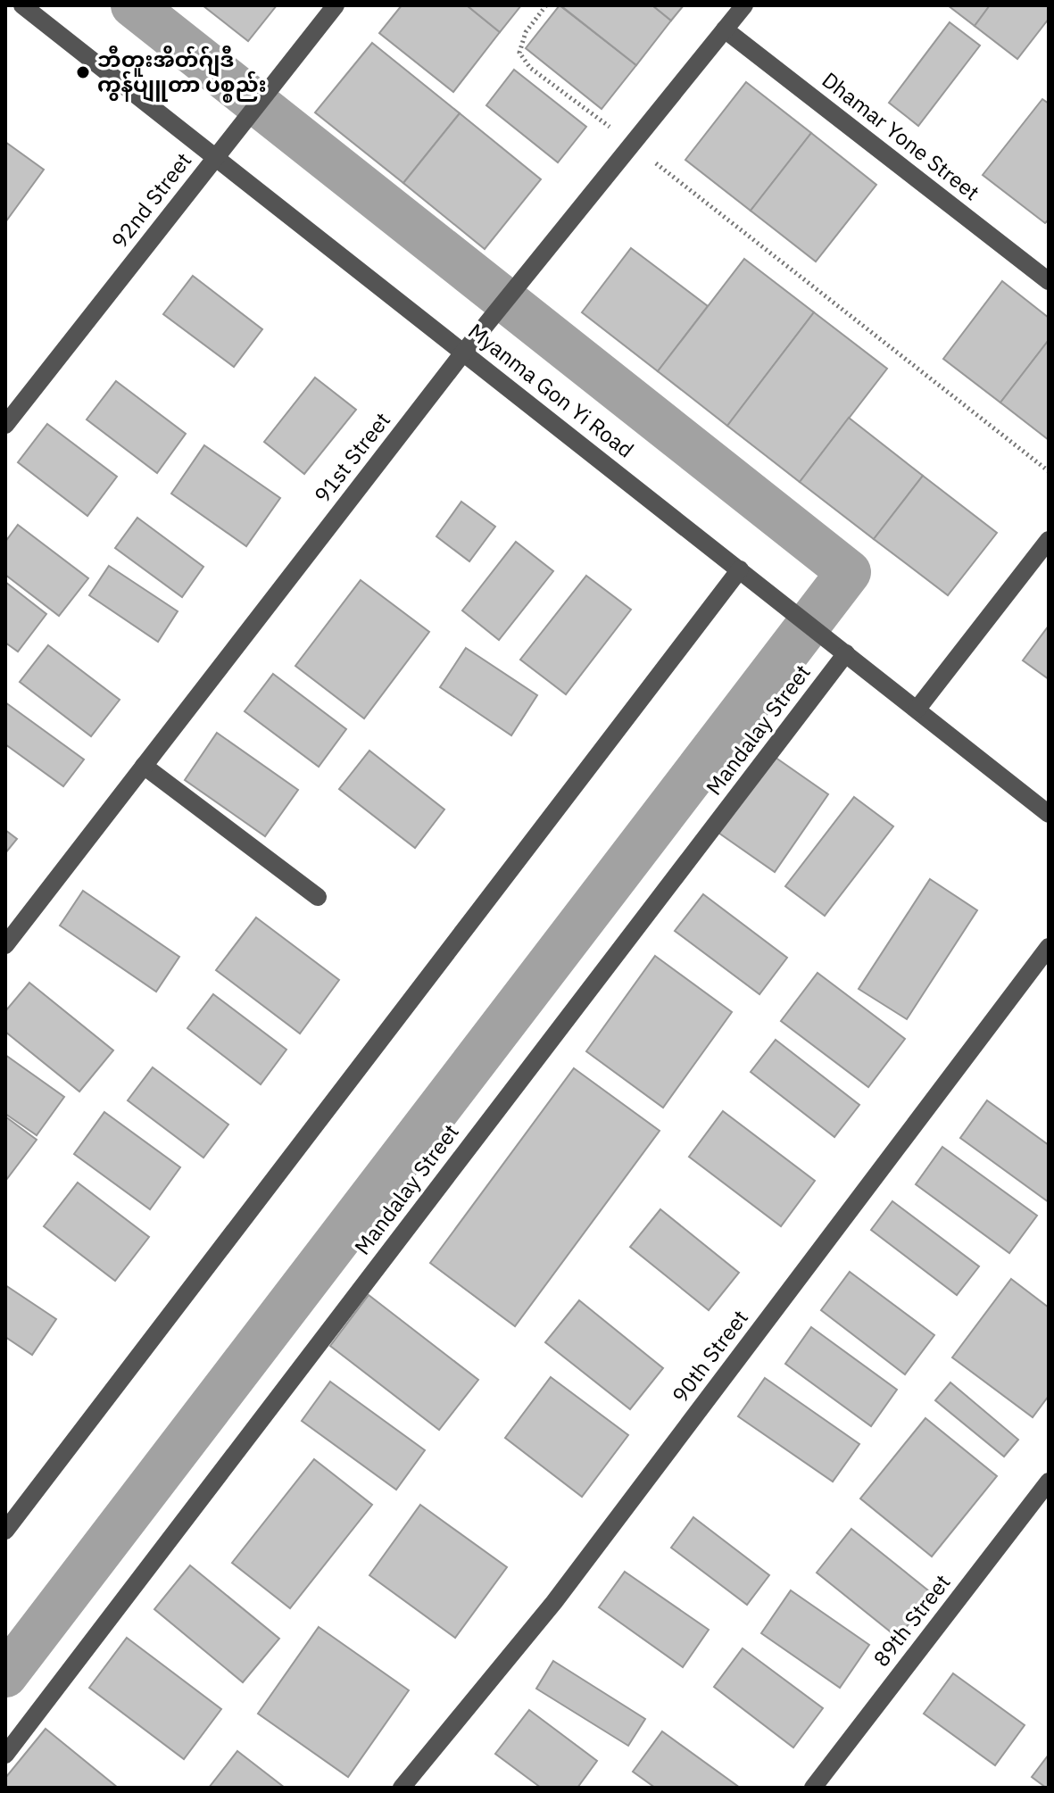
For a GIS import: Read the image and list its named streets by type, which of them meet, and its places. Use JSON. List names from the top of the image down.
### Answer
{
  "streets": {
    "street": [
      "Dhamar Yone Street",
      "92nd Street",
      "Myanma Gon Yi Road",
      "91st Street",
      "Mandalay Street",
      "90th Street",
      "89th Street"
    ]
  },
  "crossings": [
    ["Dhamar Yone Street", "91st Street"],
    ["92nd Street", "Myanma Gon Yi Road"],
    ["Myanma Gon Yi Road", "91st Street"],
    ["Myanma Gon Yi Road", "Mandalay Street"]
  ],
  "places": ["ဘီတူးအိတ်ဂ်ျဒီ ကွန်ပျူတာ ပစ္စည်း"]
}
